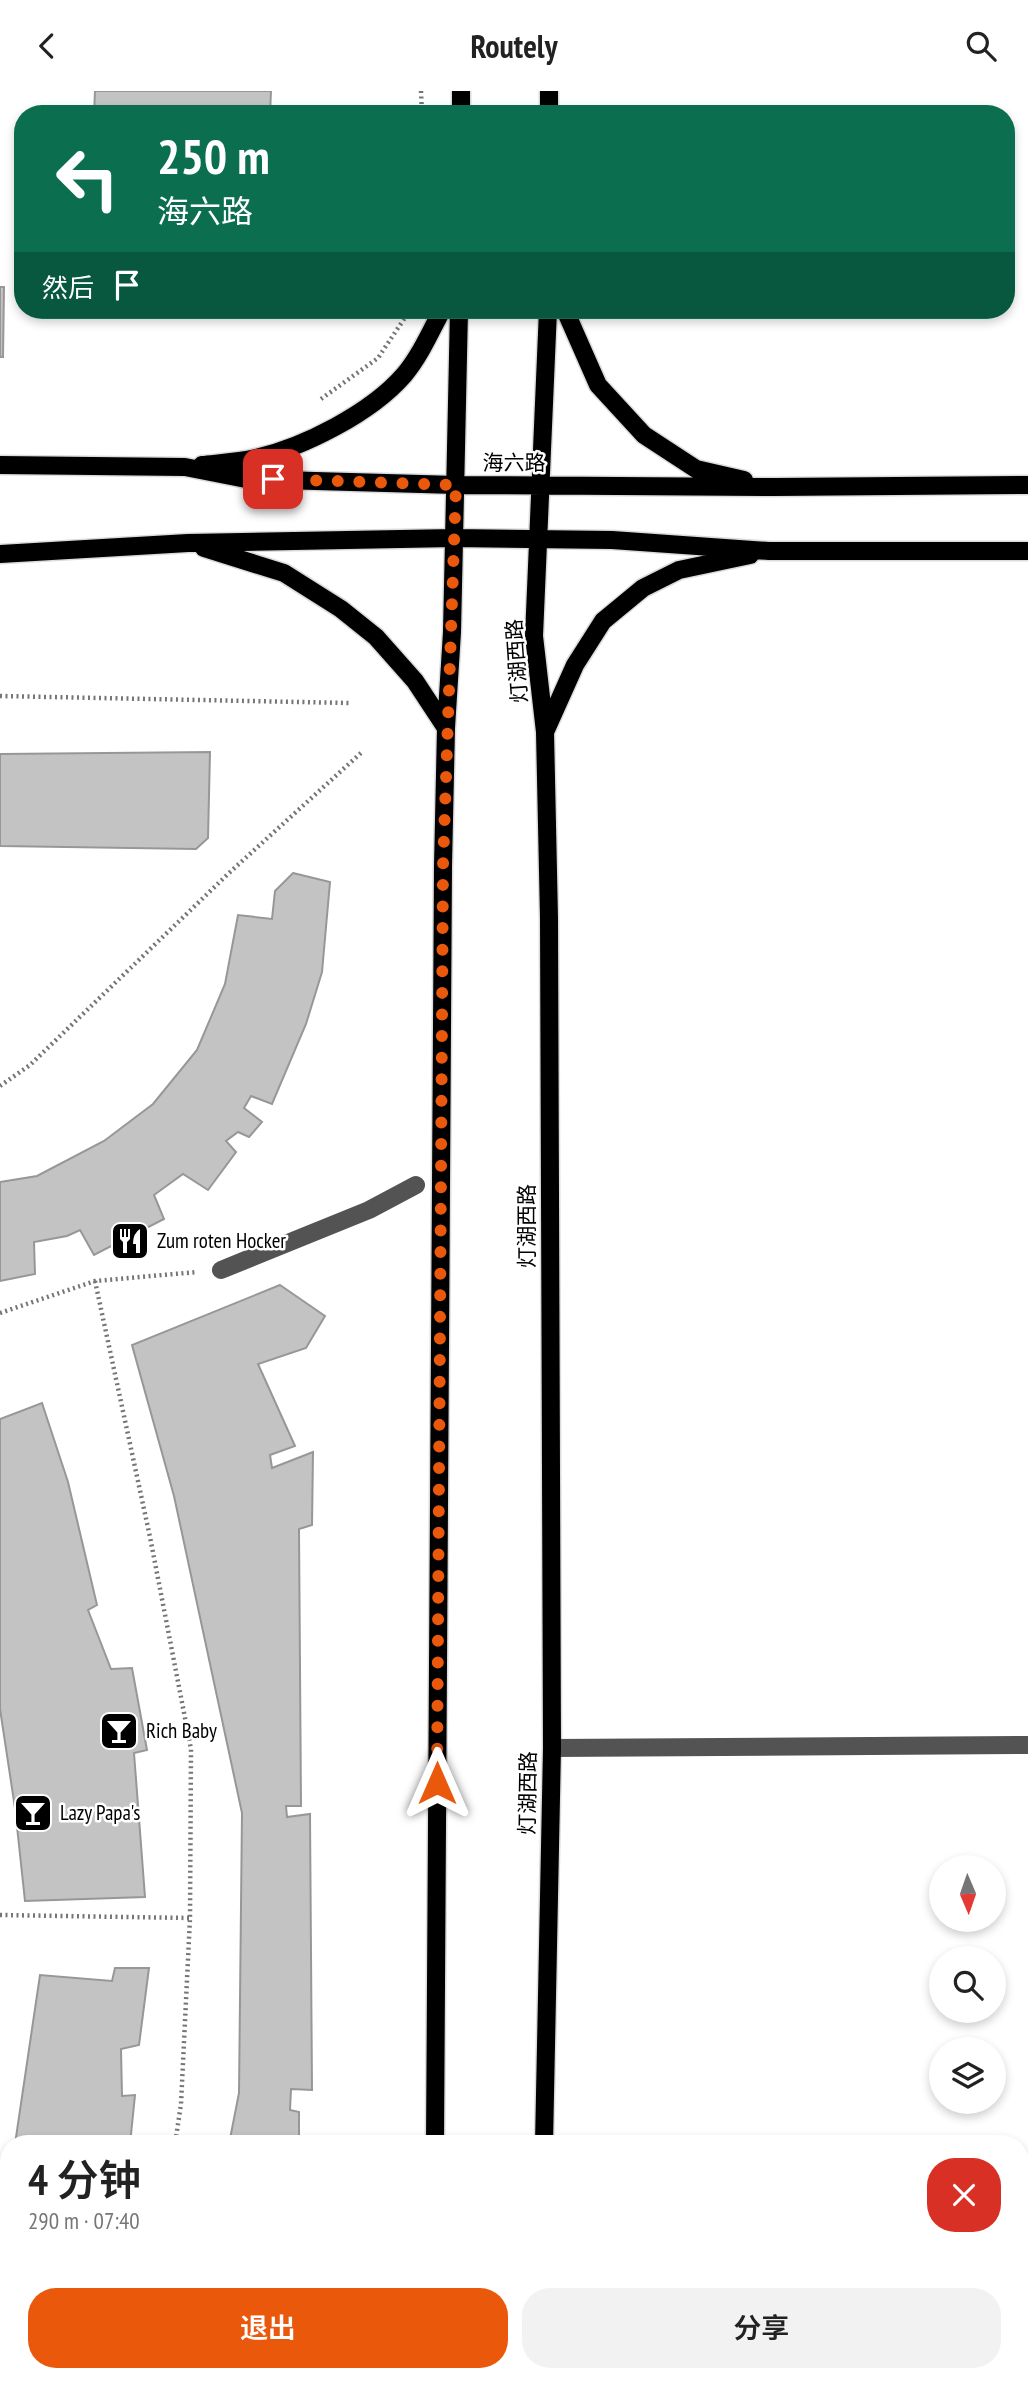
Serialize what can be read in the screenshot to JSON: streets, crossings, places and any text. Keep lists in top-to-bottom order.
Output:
{
  "streets": {
    "main road": ["海六路", "灯湖西路"]
  },
  "crossings": [
    ["海六路", "灯湖西路"]
  ],
  "places": {
    "restaurant": ["Zum roten Hocker"],
    "bar": ["Rich Baby", "Lazy Papa's"]
  },
  "north": "bottom",
  "page": {
    "header": "Routely",
    "turn": ["250 m", "海六路"],
    "then": "然后",
    "heading": ["4 分钟", "290 m · 07:40"],
    "buttons": ["退出", "分享"]
  }
}
